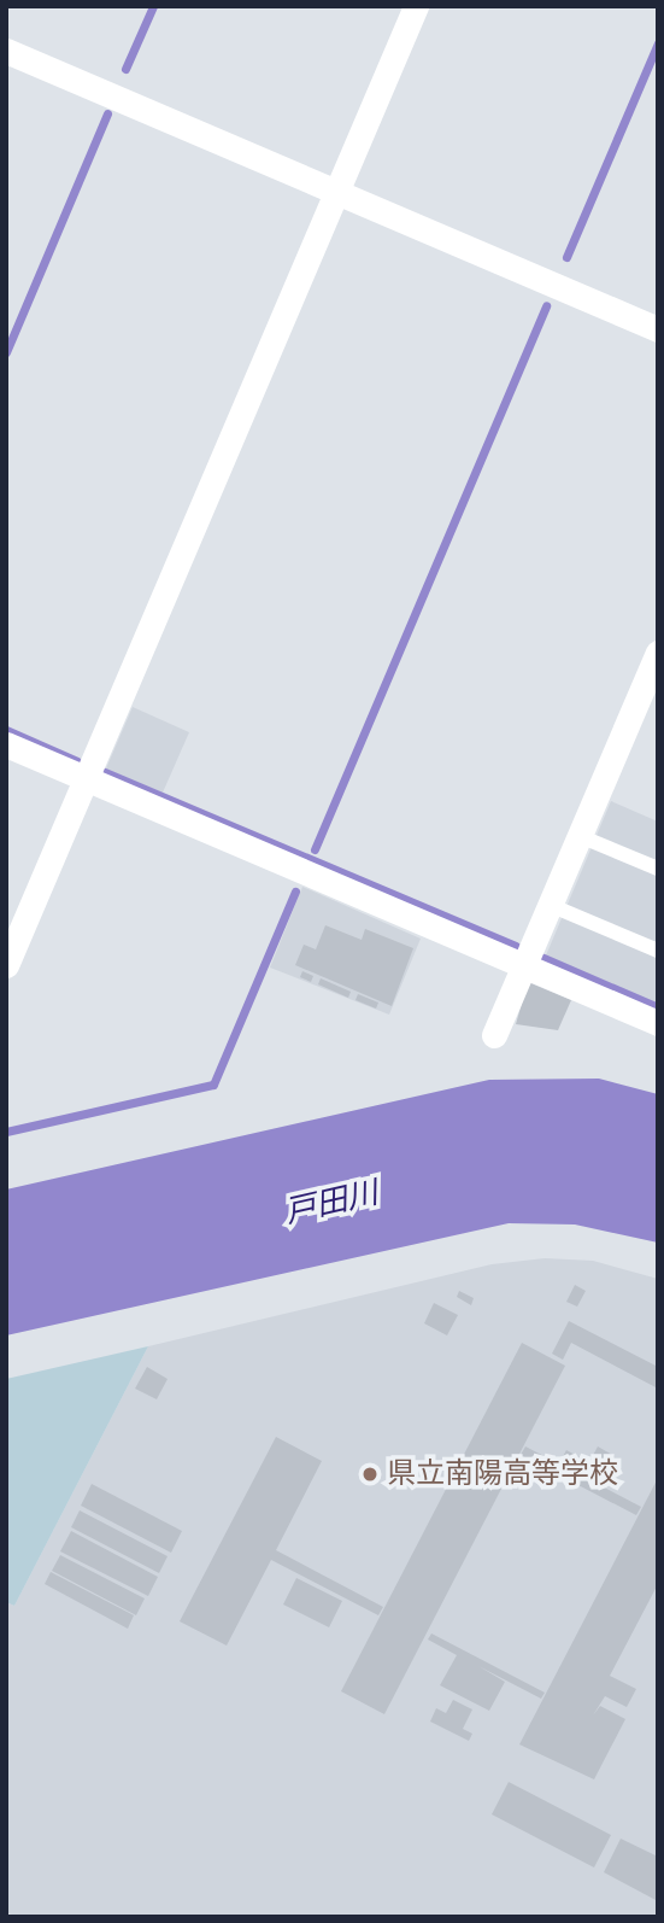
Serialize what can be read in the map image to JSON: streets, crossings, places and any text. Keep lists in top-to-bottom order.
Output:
{
  "water": ["戸田川"],
  "places": ["県立南陽高等学校"]
}
